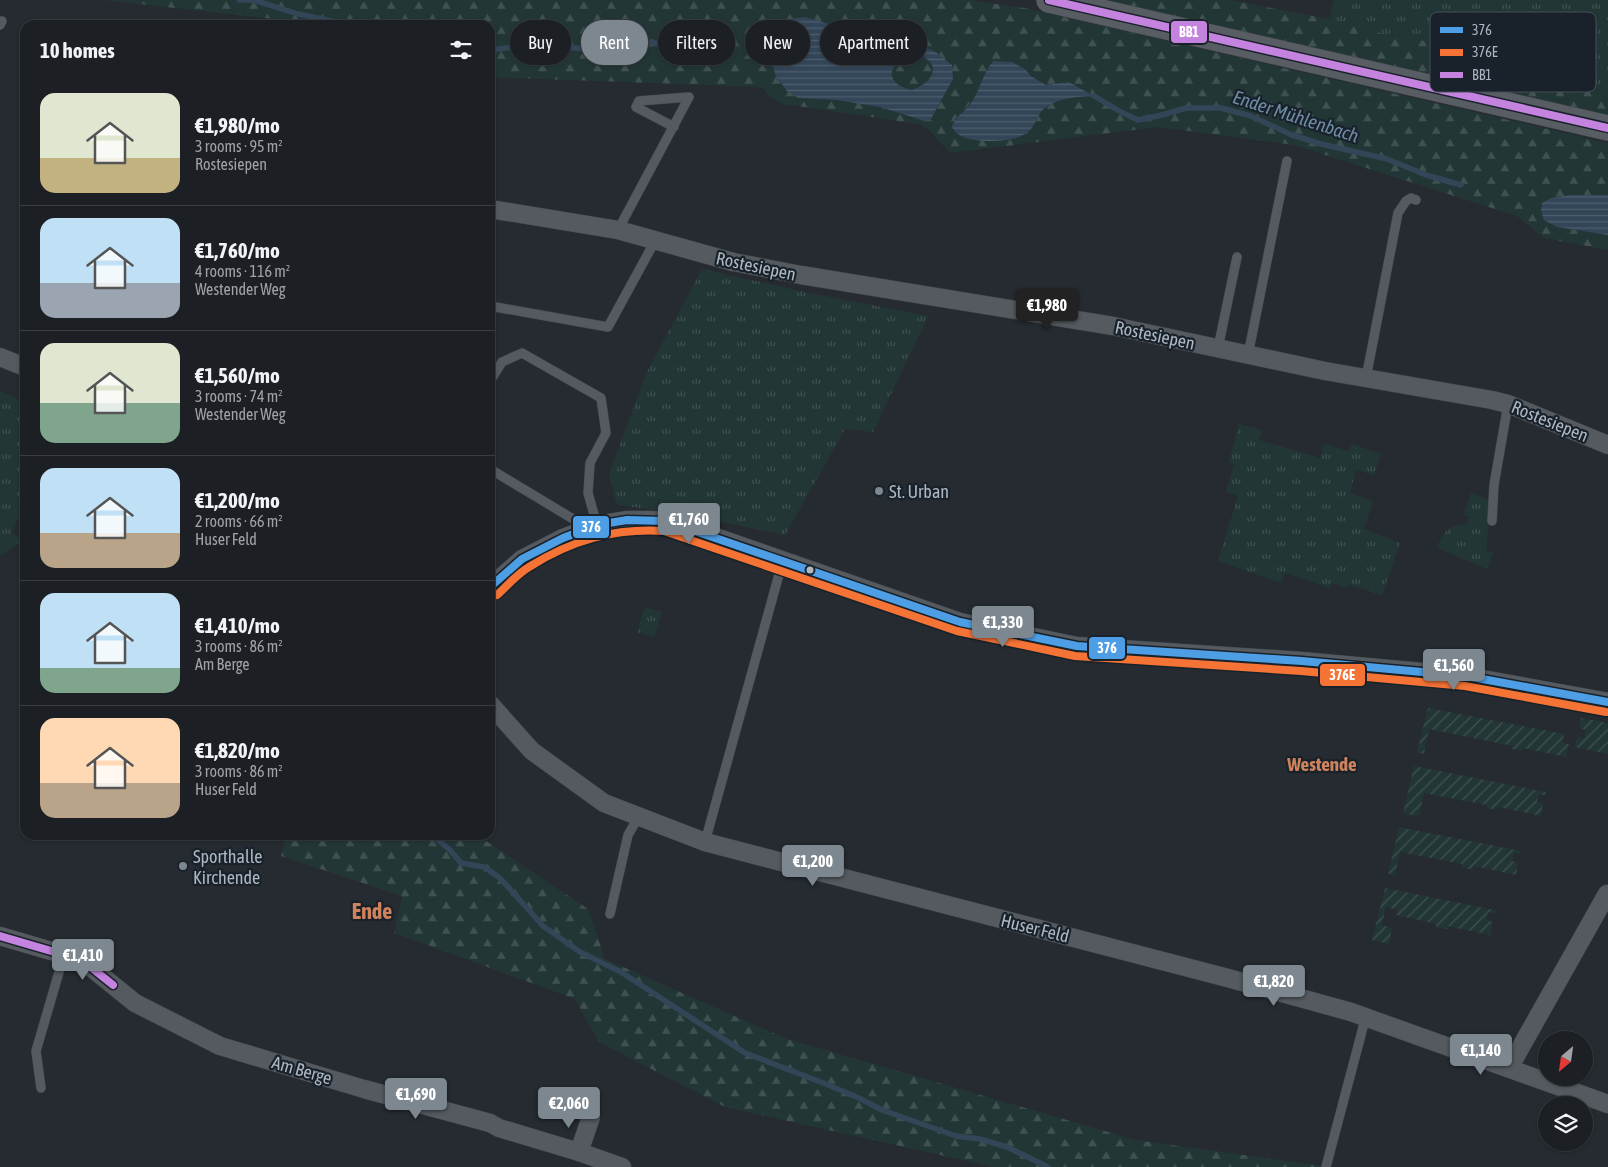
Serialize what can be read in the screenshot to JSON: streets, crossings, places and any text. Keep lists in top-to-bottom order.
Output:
{
  "streets": {
    "street": ["Rostesiepen", "Huser Feld", "Am Berge"]
  },
  "districts": ["Westende", "Ende"],
  "water": ["Ender Mühlenbach"],
  "places": ["St. Urban", "Sporthalle Kirchende"],
  "lines": ["transit line BB1", "transit line 376", "transit line 376E"],
  "legend": ["376", "376E", "BB1"],
  "north": "bottom left",
  "page": {
    "chip": [
      "Buy",
      "Rent",
      "Filters",
      "New",
      "Apartment"
    ],
    "heading": "10 homes",
    "list": [
      {
        "name": "€1,980/mo",
        "note": "3 rooms · 95 m² · Rostesiepen"
      },
      {
        "name": "€1,760/mo",
        "note": "4 rooms · 116 m² · Westender Weg"
      },
      {
        "name": "€1,560/mo",
        "note": "3 rooms · 74 m² · Westender Weg"
      },
      {
        "name": "€1,200/mo",
        "note": "2 rooms · 66 m² · Huser Feld"
      },
      {
        "name": "€1,410/mo",
        "note": "3 rooms · 86 m² · Am Berge"
      },
      {
        "name": "€1,820/mo",
        "note": "3 rooms · 86 m² · Huser Feld"
      }
    ],
    "price": [
      "€1,980",
      "€1,760",
      "€1,330",
      "€1,560",
      "€1,200",
      "€1,410",
      "€1,820",
      "€1,140",
      "€1,690",
      "€2,060"
    ]
  }
}
